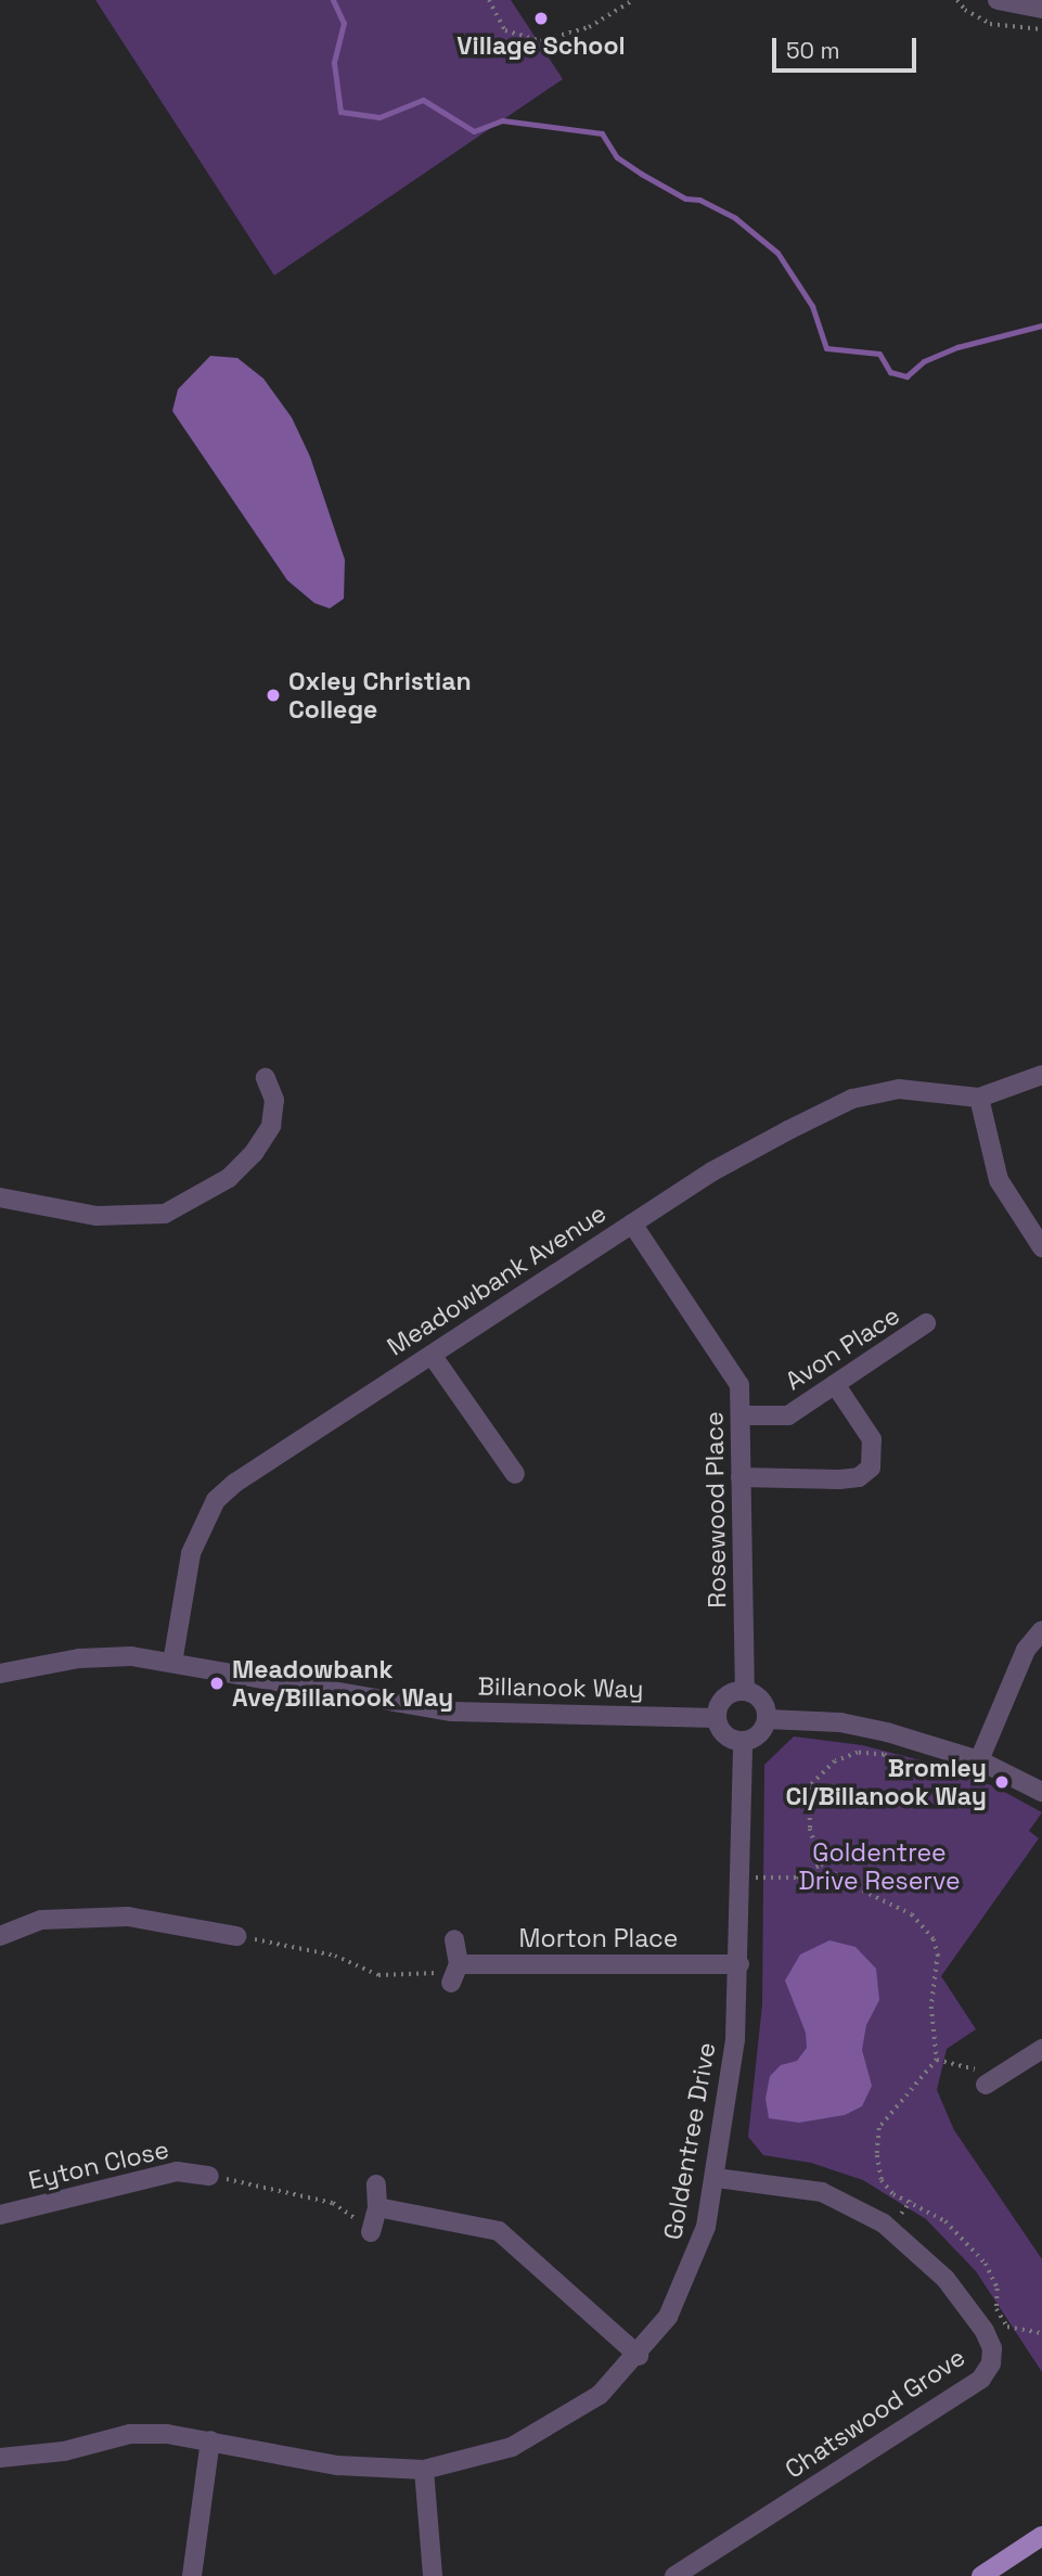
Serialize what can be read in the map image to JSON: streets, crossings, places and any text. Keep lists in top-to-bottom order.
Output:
{
  "streets": {
    "street": [
      "Meadowbank Avenue",
      "Avon Place",
      "Rosewood Place",
      "Billanook Way",
      "Morton Place",
      "Goldentree Drive",
      "Eyton Close",
      "Chatswood Grove"
    ]
  },
  "crossings": [
    ["Meadowbank Avenue", "Rosewood Place"],
    ["Meadowbank Avenue", "Billanook Way"],
    ["Avon Place", "Rosewood Place"],
    ["Rosewood Place", "Billanook Way"],
    ["Rosewood Place", "Goldentree Drive"],
    ["Billanook Way", "Goldentree Drive"],
    ["Morton Place", "Goldentree Drive"],
    ["Goldentree Drive", "Chatswood Grove"]
  ],
  "parks": ["Goldentree Drive Reserve"],
  "places": [
    "Village School",
    "Oxley Christian College",
    "Meadowbank Ave/Billanook Way",
    "Bromley Cl/Billanook Way"
  ],
  "scale_bar": "50 m"
}
